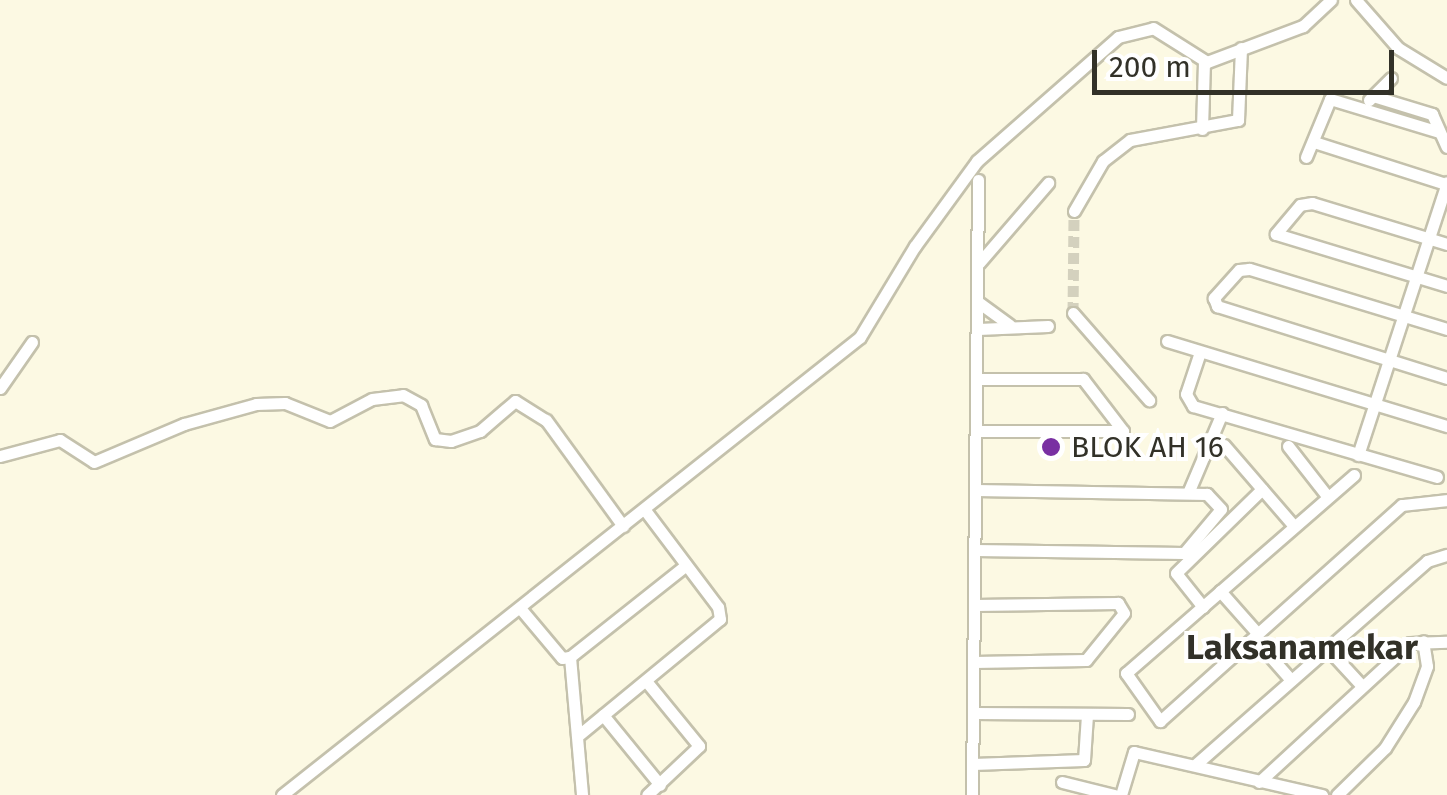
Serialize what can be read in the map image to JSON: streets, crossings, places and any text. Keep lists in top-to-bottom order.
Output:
{
  "districts": ["Laksanamekar"],
  "places": ["BLOK AH 16"],
  "scale_bar": "200 m"
}
